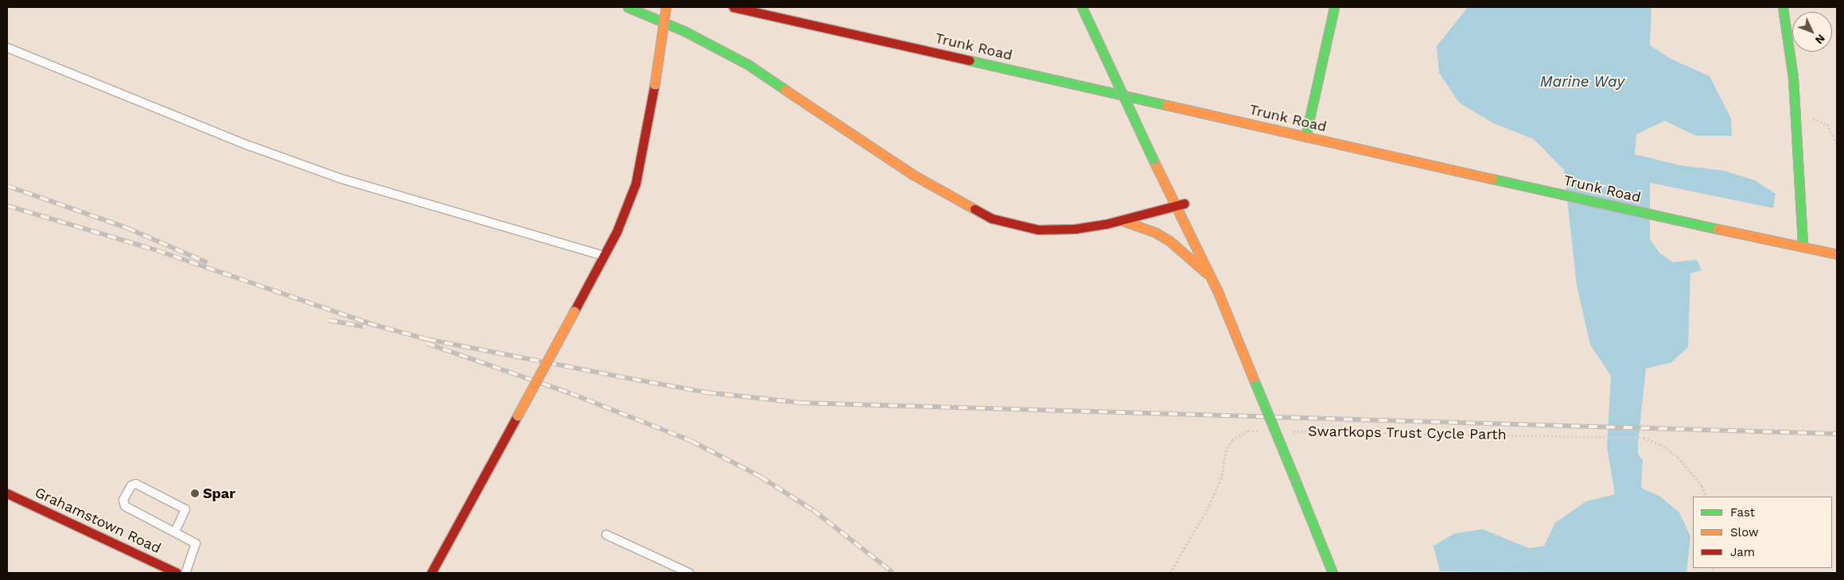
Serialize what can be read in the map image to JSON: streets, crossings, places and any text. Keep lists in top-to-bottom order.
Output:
{
  "streets": {
    "main road": ["Trunk Road", "Grahamstown Road"],
    "path": ["Swartkops Trust Cycle Parth"]
  },
  "water": ["Marine Way"],
  "places": ["Spar"],
  "legend": ["Fast", "Slow", "Jam"],
  "north": "bottom right"
}
